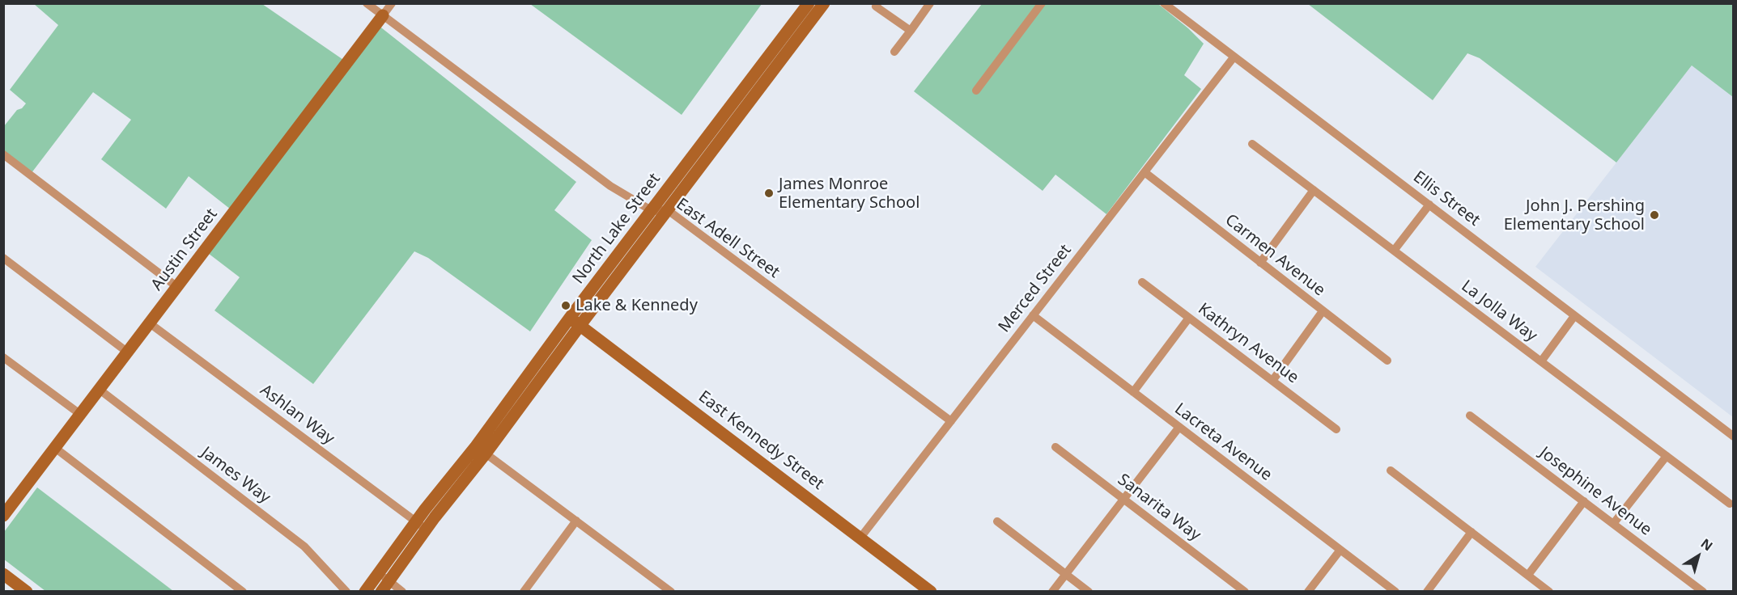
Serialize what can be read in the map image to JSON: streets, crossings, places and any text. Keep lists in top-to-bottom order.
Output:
{
  "streets": {
    "street": [
      "Ellis Street",
      "North Lake Street",
      "East Adell Street",
      "Austin Street",
      "Carmen Avenue",
      "Merced Street",
      "La Jolla Way",
      "Kathryn Avenue",
      "Ashlan Way",
      "East Kennedy Street",
      "Lacreta Avenue",
      "James Way",
      "Josephine Avenue",
      "Sanarita Way"
    ]
  },
  "crossings": [
    ["Ellis Street", "Merced Street"],
    ["North Lake Street", "East Adell Street"],
    ["North Lake Street", "Ashlan Way"],
    ["North Lake Street", "East Kennedy Street"],
    ["East Adell Street", "Austin Street"],
    ["East Adell Street", "Merced Street"],
    ["Austin Street", "Ashlan Way"],
    ["Austin Street", "James Way"],
    ["Carmen Avenue", "Merced Street"],
    ["Merced Street", "East Kennedy Street"],
    ["Merced Street", "Lacreta Avenue"]
  ],
  "places": ["James Monroe Elementary School", "John J. Pershing Elementary School", "Lake & Kennedy"],
  "north": "top right"
}
